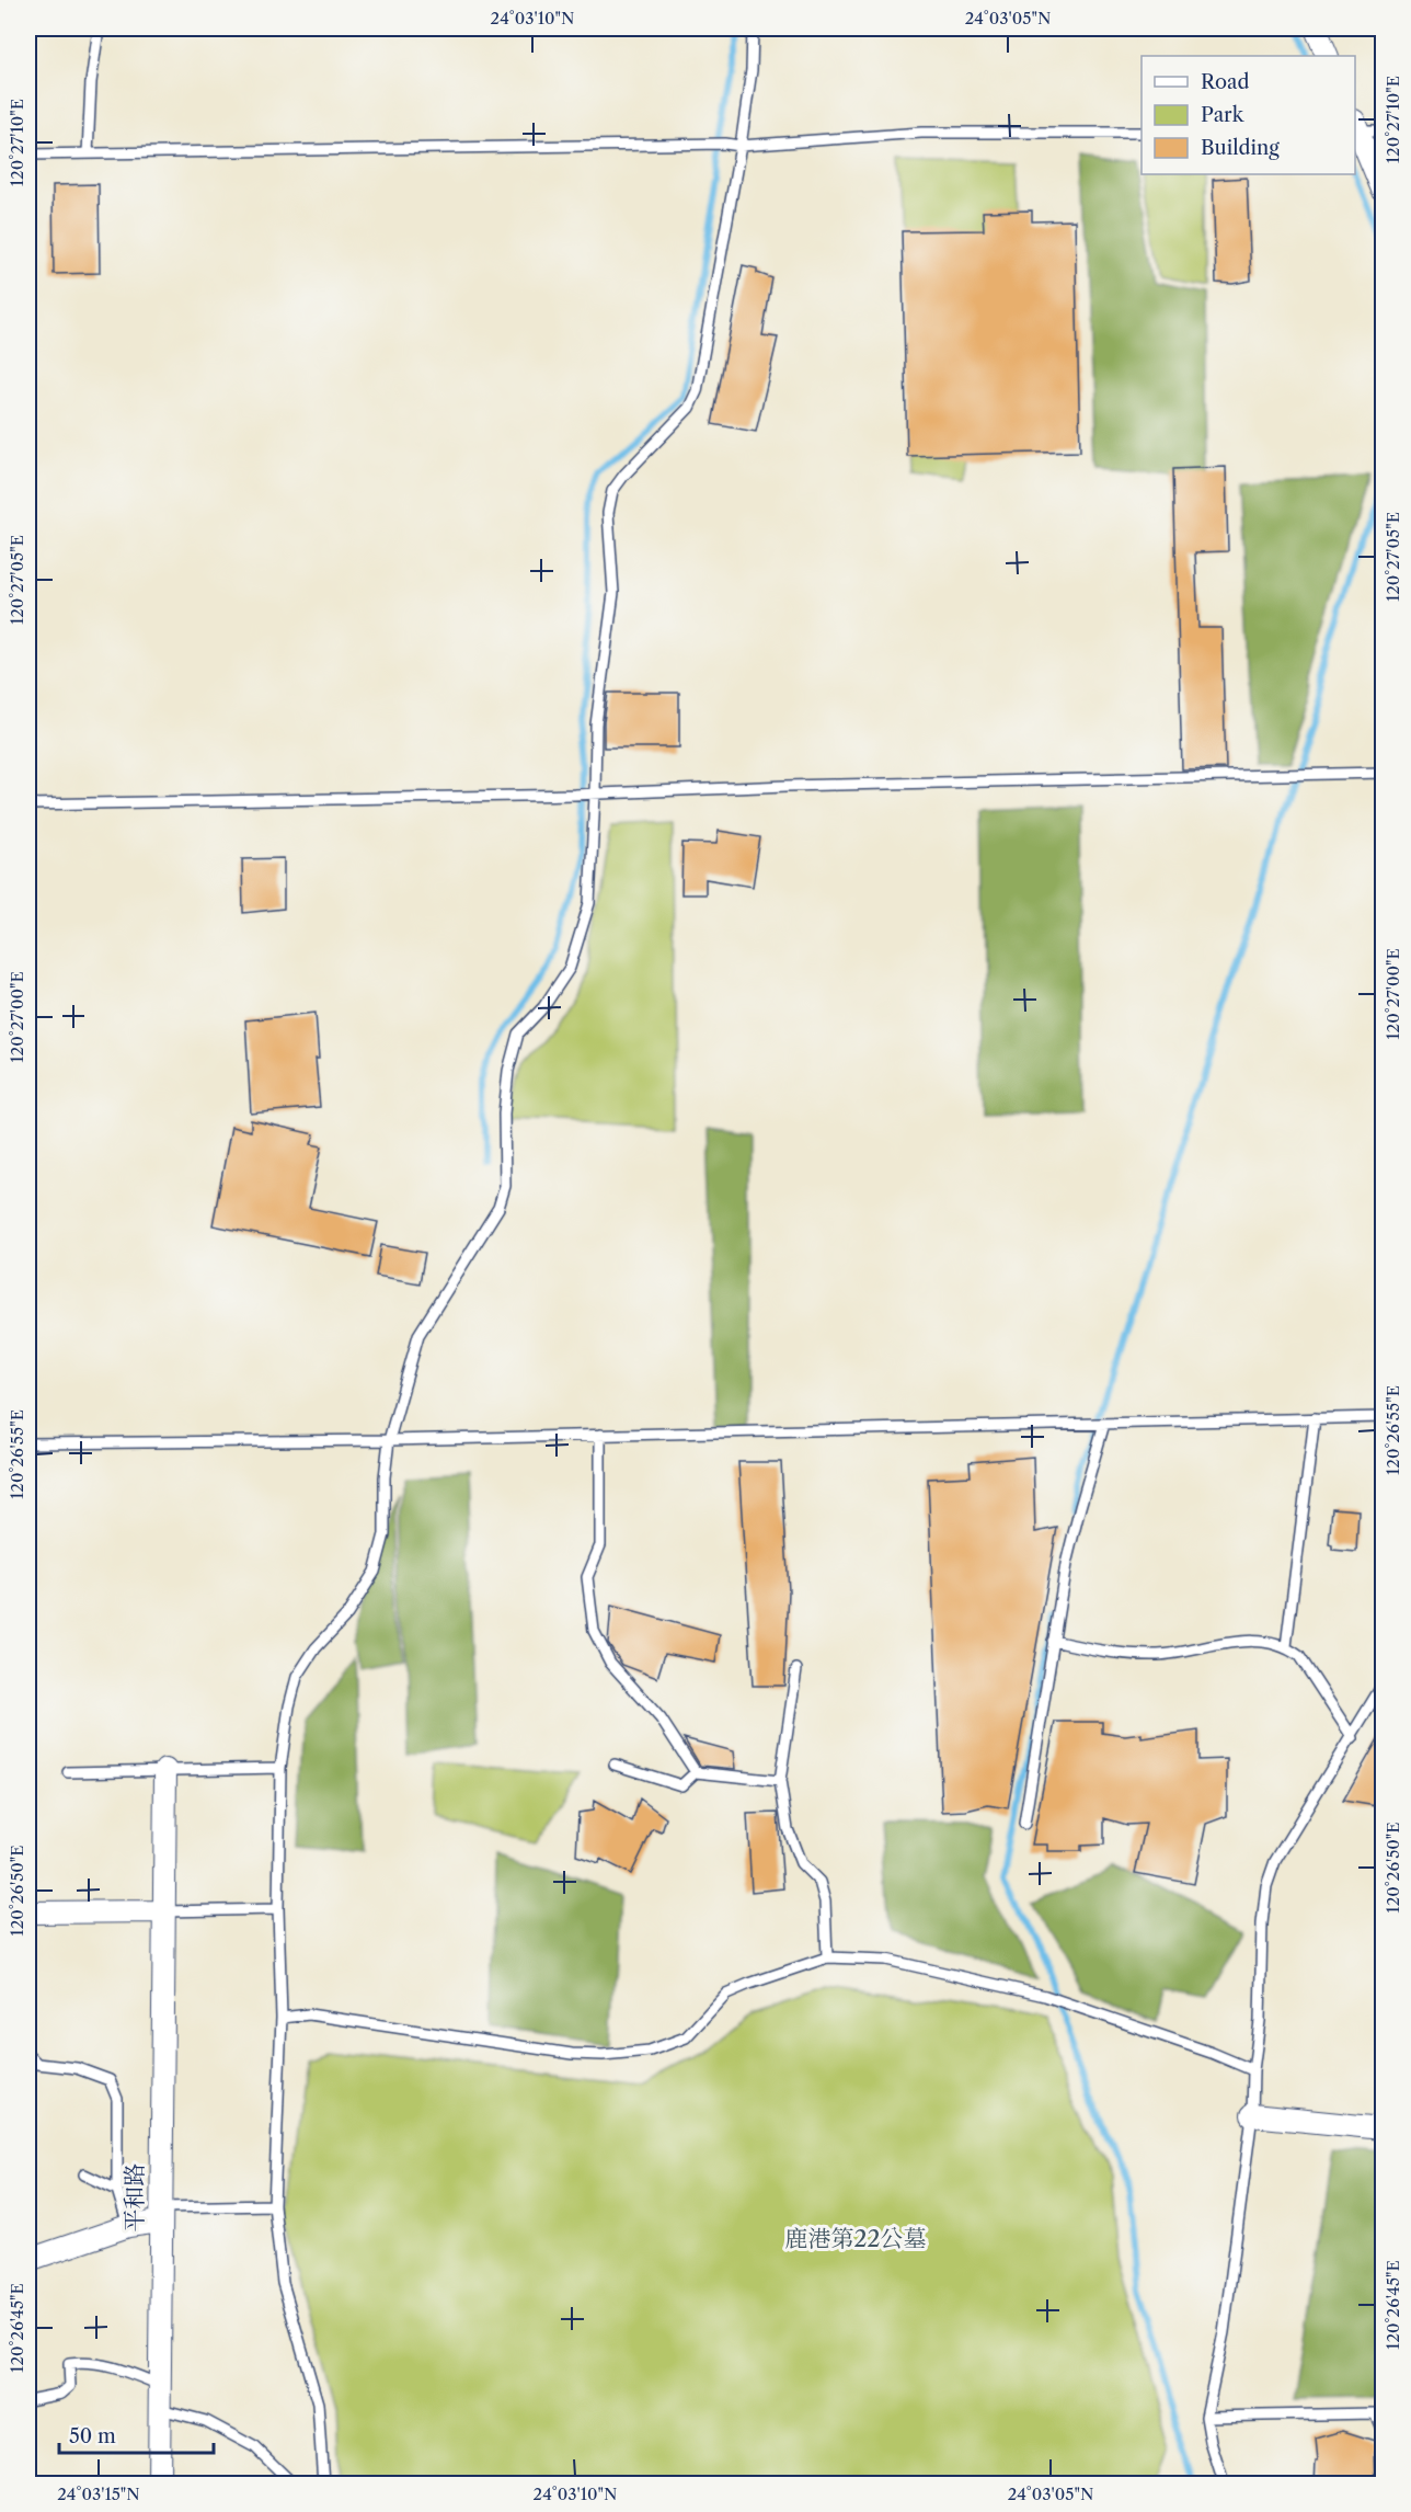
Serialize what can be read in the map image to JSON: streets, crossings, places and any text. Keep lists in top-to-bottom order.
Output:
{
  "streets": {
    "street": ["平和路"]
  },
  "parks": ["鹿港第22公墓"],
  "legend": ["Road", "Park", "Building"],
  "scale_bar": "50 m",
  "coordinates": [
    "24°03'10\"N",
    "24°03'05\"N",
    "120°27'10\"E",
    "120°27'05\"E",
    "120°27'00\"E",
    "120°26'55\"E",
    "120°26'50\"E",
    "120°26'45\"E",
    "24°03'15\"N"
  ]
}
